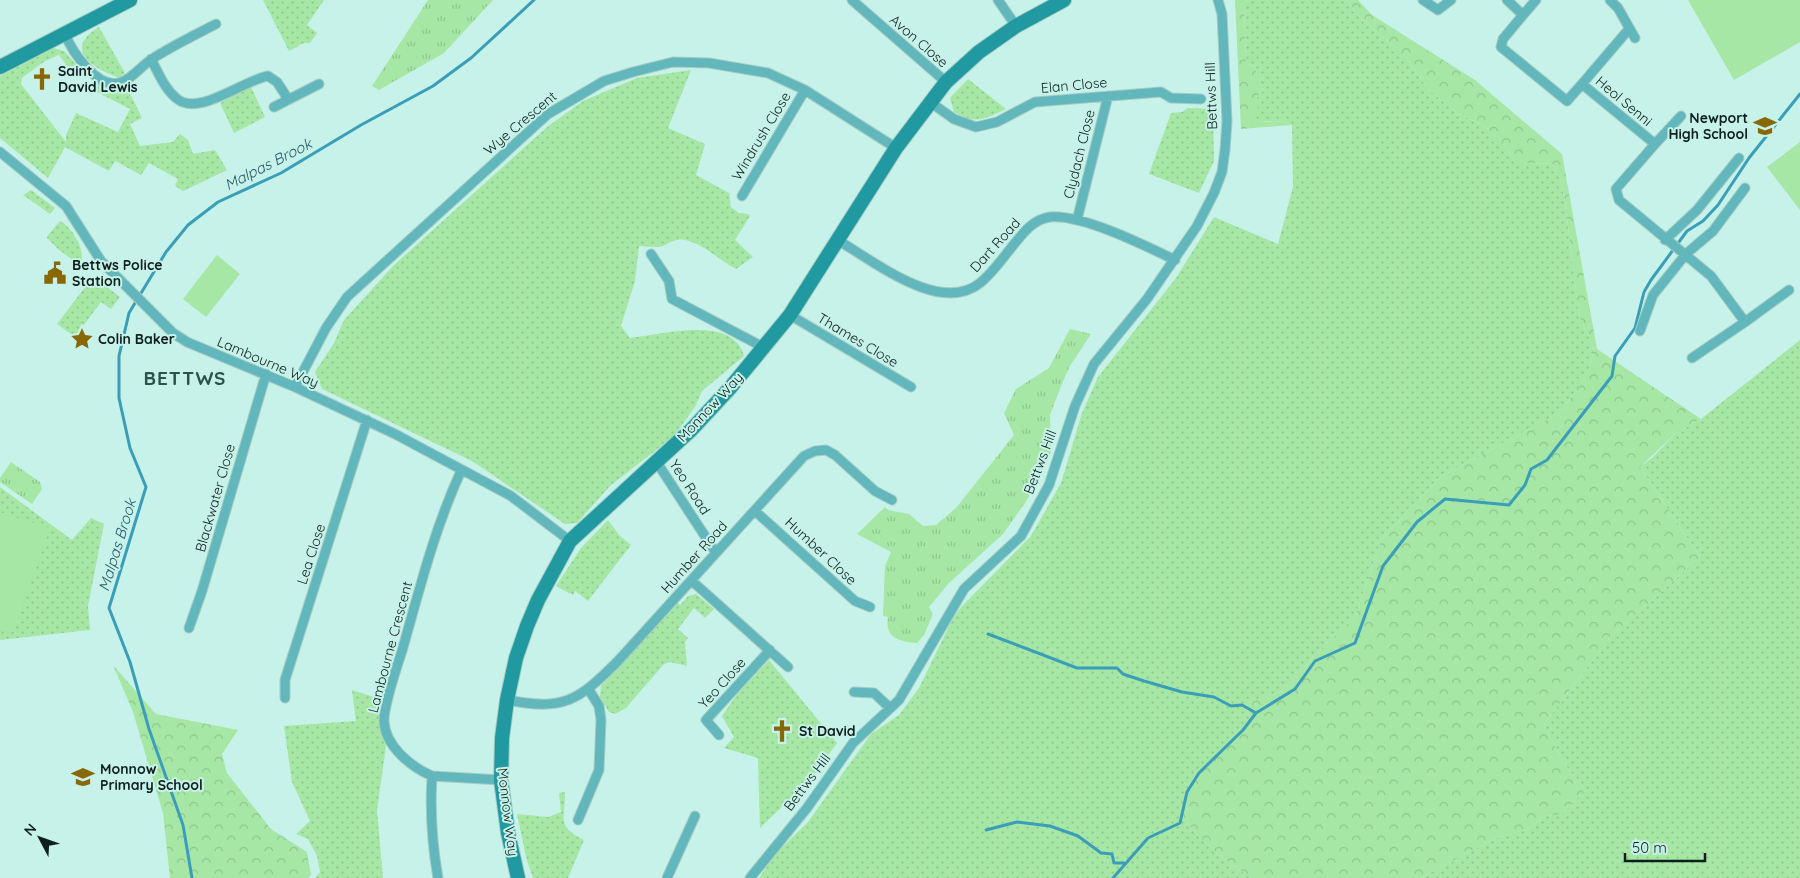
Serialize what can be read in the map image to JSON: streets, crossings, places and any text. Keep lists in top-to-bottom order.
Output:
{
  "streets": {
    "street": [
      "Avon Close",
      "Elan Close",
      "Bettws Hill",
      "Heol Senni",
      "Wye Crescent",
      "Windrush Close",
      "Clydach Close",
      "Dart Road",
      "Thames Close",
      "Lambourne Way",
      "Monnow Way",
      "Yeo Road",
      "Blackwater Close",
      "Humber Close",
      "Lea Close",
      "Humber Road",
      "Lambourne Crescent",
      "Yeo Close"
    ]
  },
  "crossings": [
    ["Avon Close", "Monnow Way"],
    ["Elan Close", "Clydach Close"],
    ["Elan Close", "Monnow Way"],
    ["Bettws Hill", "Dart Road"],
    ["Wye Crescent", "Windrush Close"],
    ["Wye Crescent", "Lambourne Way"],
    ["Wye Crescent", "Monnow Way"],
    ["Clydach Close", "Dart Road"],
    ["Dart Road", "Monnow Way"],
    ["Thames Close", "Monnow Way"],
    ["Lambourne Way", "Monnow Way"],
    ["Lambourne Way", "Blackwater Close"],
    ["Lambourne Way", "Lea Close"],
    ["Lambourne Way", "Lambourne Crescent"],
    ["Monnow Way", "Yeo Road"],
    ["Monnow Way", "Humber Road"],
    ["Monnow Way", "Lambourne Crescent"],
    ["Yeo Road", "Humber Road"],
    ["Humber Close", "Humber Road"]
  ],
  "districts": ["BETTWS"],
  "water": ["Malpas Brook"],
  "places": {
    "church": ["Saint David Lewis", "St David"],
    "school or university": ["Newport High School", "Monnow Primary School"],
    "public building": ["Bettws Police Station"],
    "place": ["Colin Baker"]
  },
  "scale_bar": "50 m",
  "north": "top left"
}
